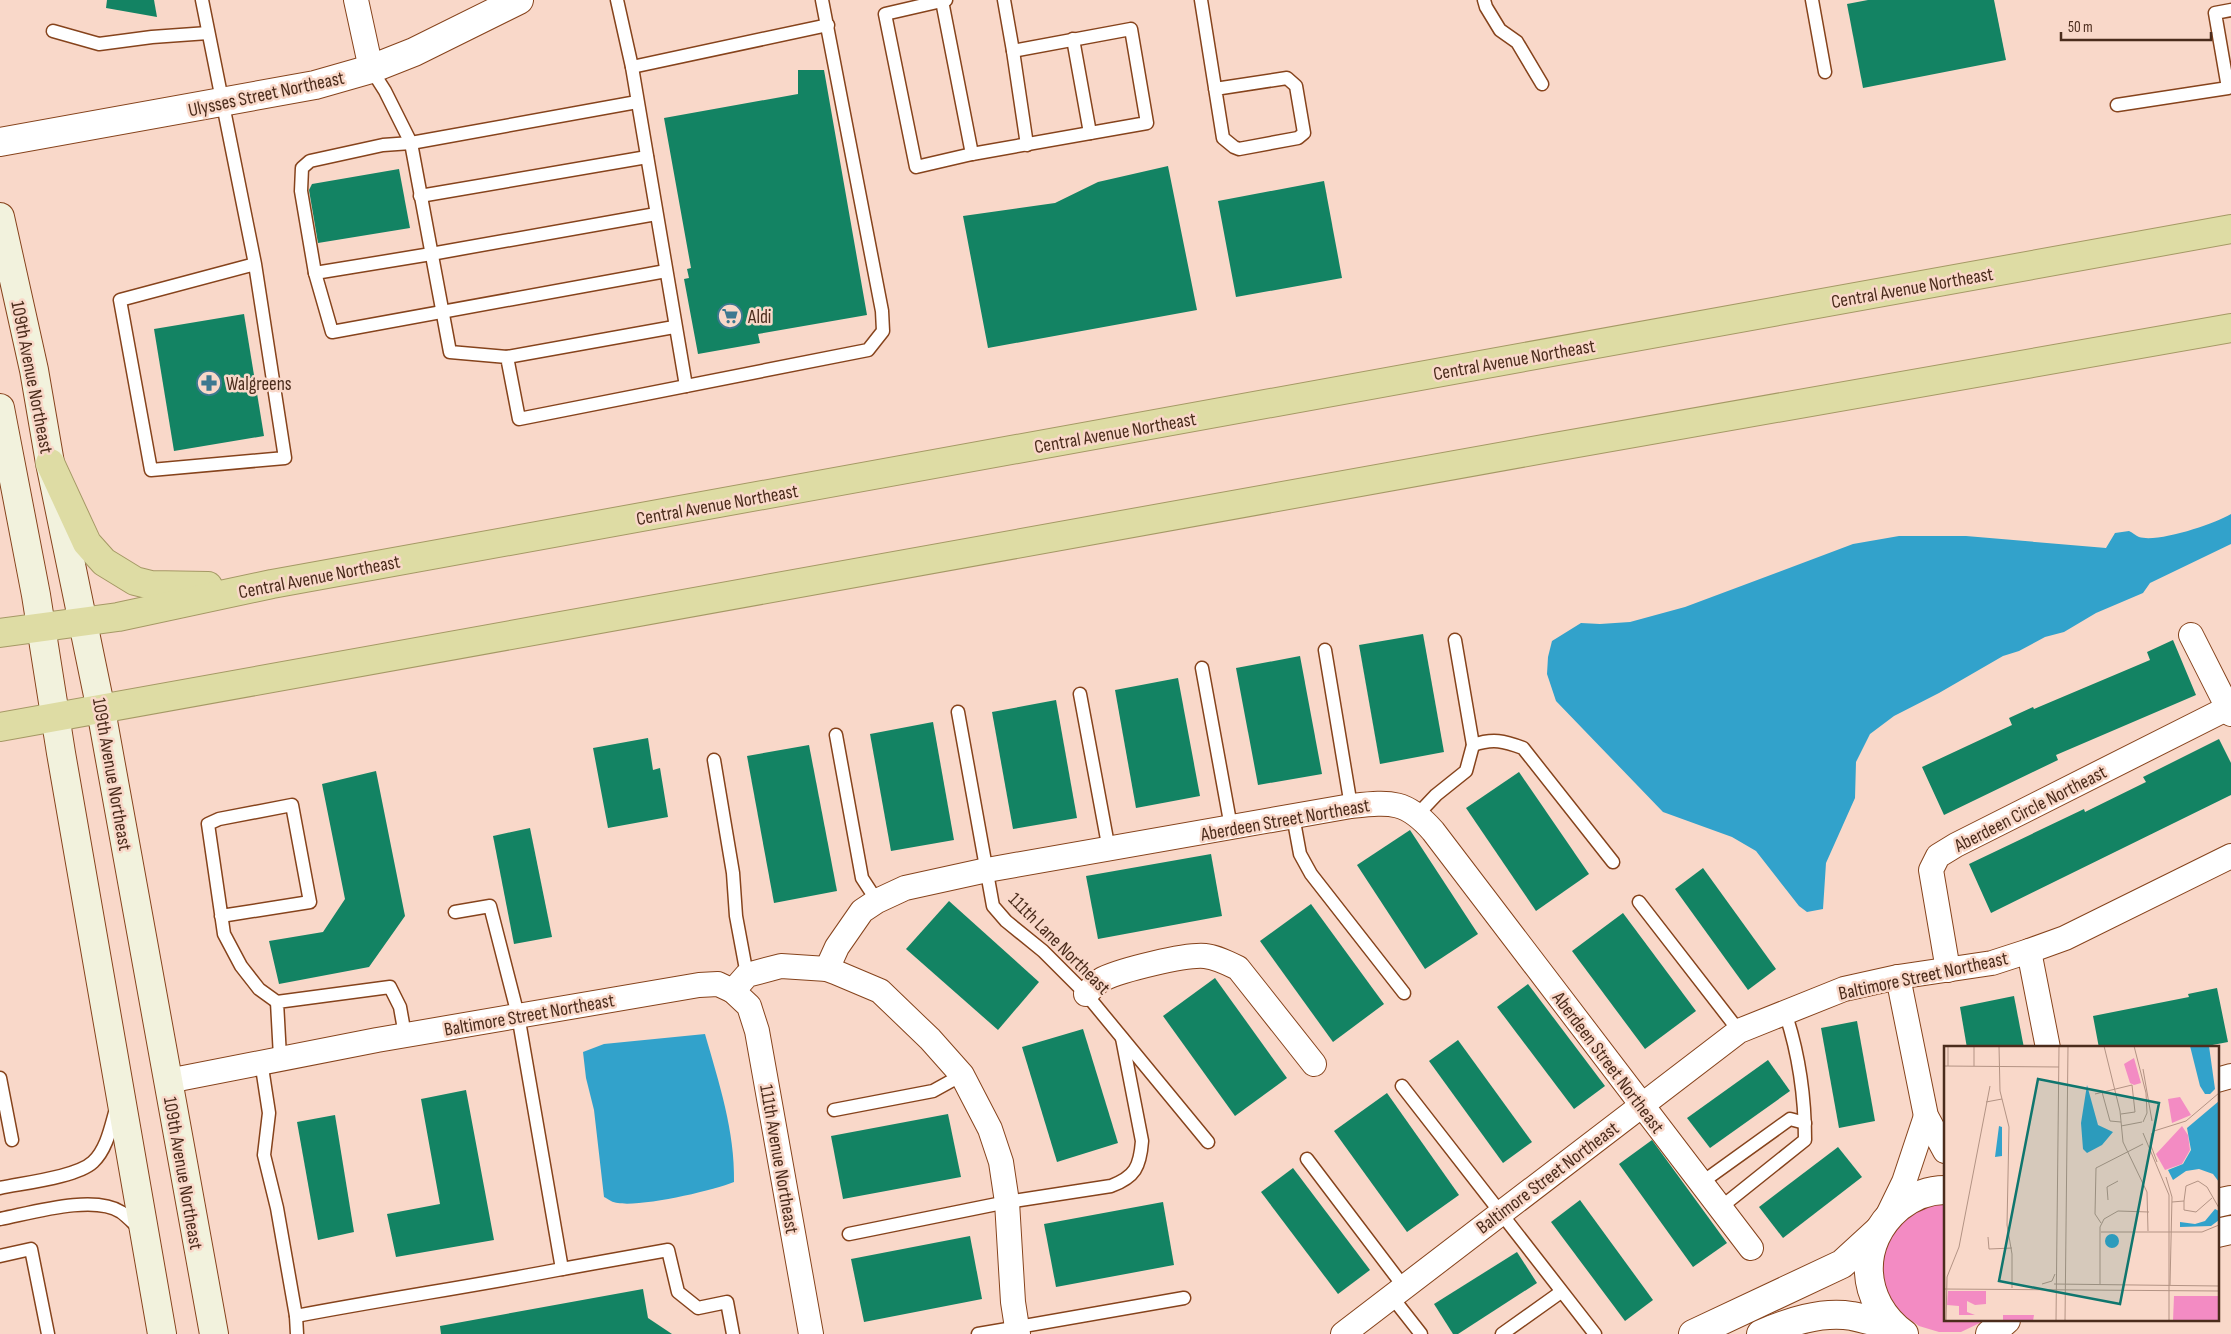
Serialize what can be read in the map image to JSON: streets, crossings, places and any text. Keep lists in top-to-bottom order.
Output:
{
  "streets": {
    "highway": ["Central Avenue Northeast"],
    "main road": ["109th Avenue Northeast"],
    "street": [
      "Ulysses Street Northeast",
      "Aberdeen Circle Northeast",
      "Aberdeen Street Northeast",
      "Baltimore Street Northeast",
      "111th Avenue Northeast"
    ],
    "lane": ["111th Lane Northeast"]
  },
  "crossings": [
    ["Central Avenue Northeast", "109th Avenue Northeast"],
    ["109th Avenue Northeast", "Baltimore Street Northeast"],
    ["Aberdeen Circle Northeast", "Baltimore Street Northeast"],
    ["Aberdeen Street Northeast", "111th Lane Northeast"],
    ["Aberdeen Street Northeast", "Baltimore Street Northeast"],
    ["Baltimore Street Northeast", "111th Avenue Northeast"]
  ],
  "places": {
    "supermarket": ["Aldi"],
    "pharmacy": ["Walgreens"]
  },
  "scale_bar": "50 m"
}
